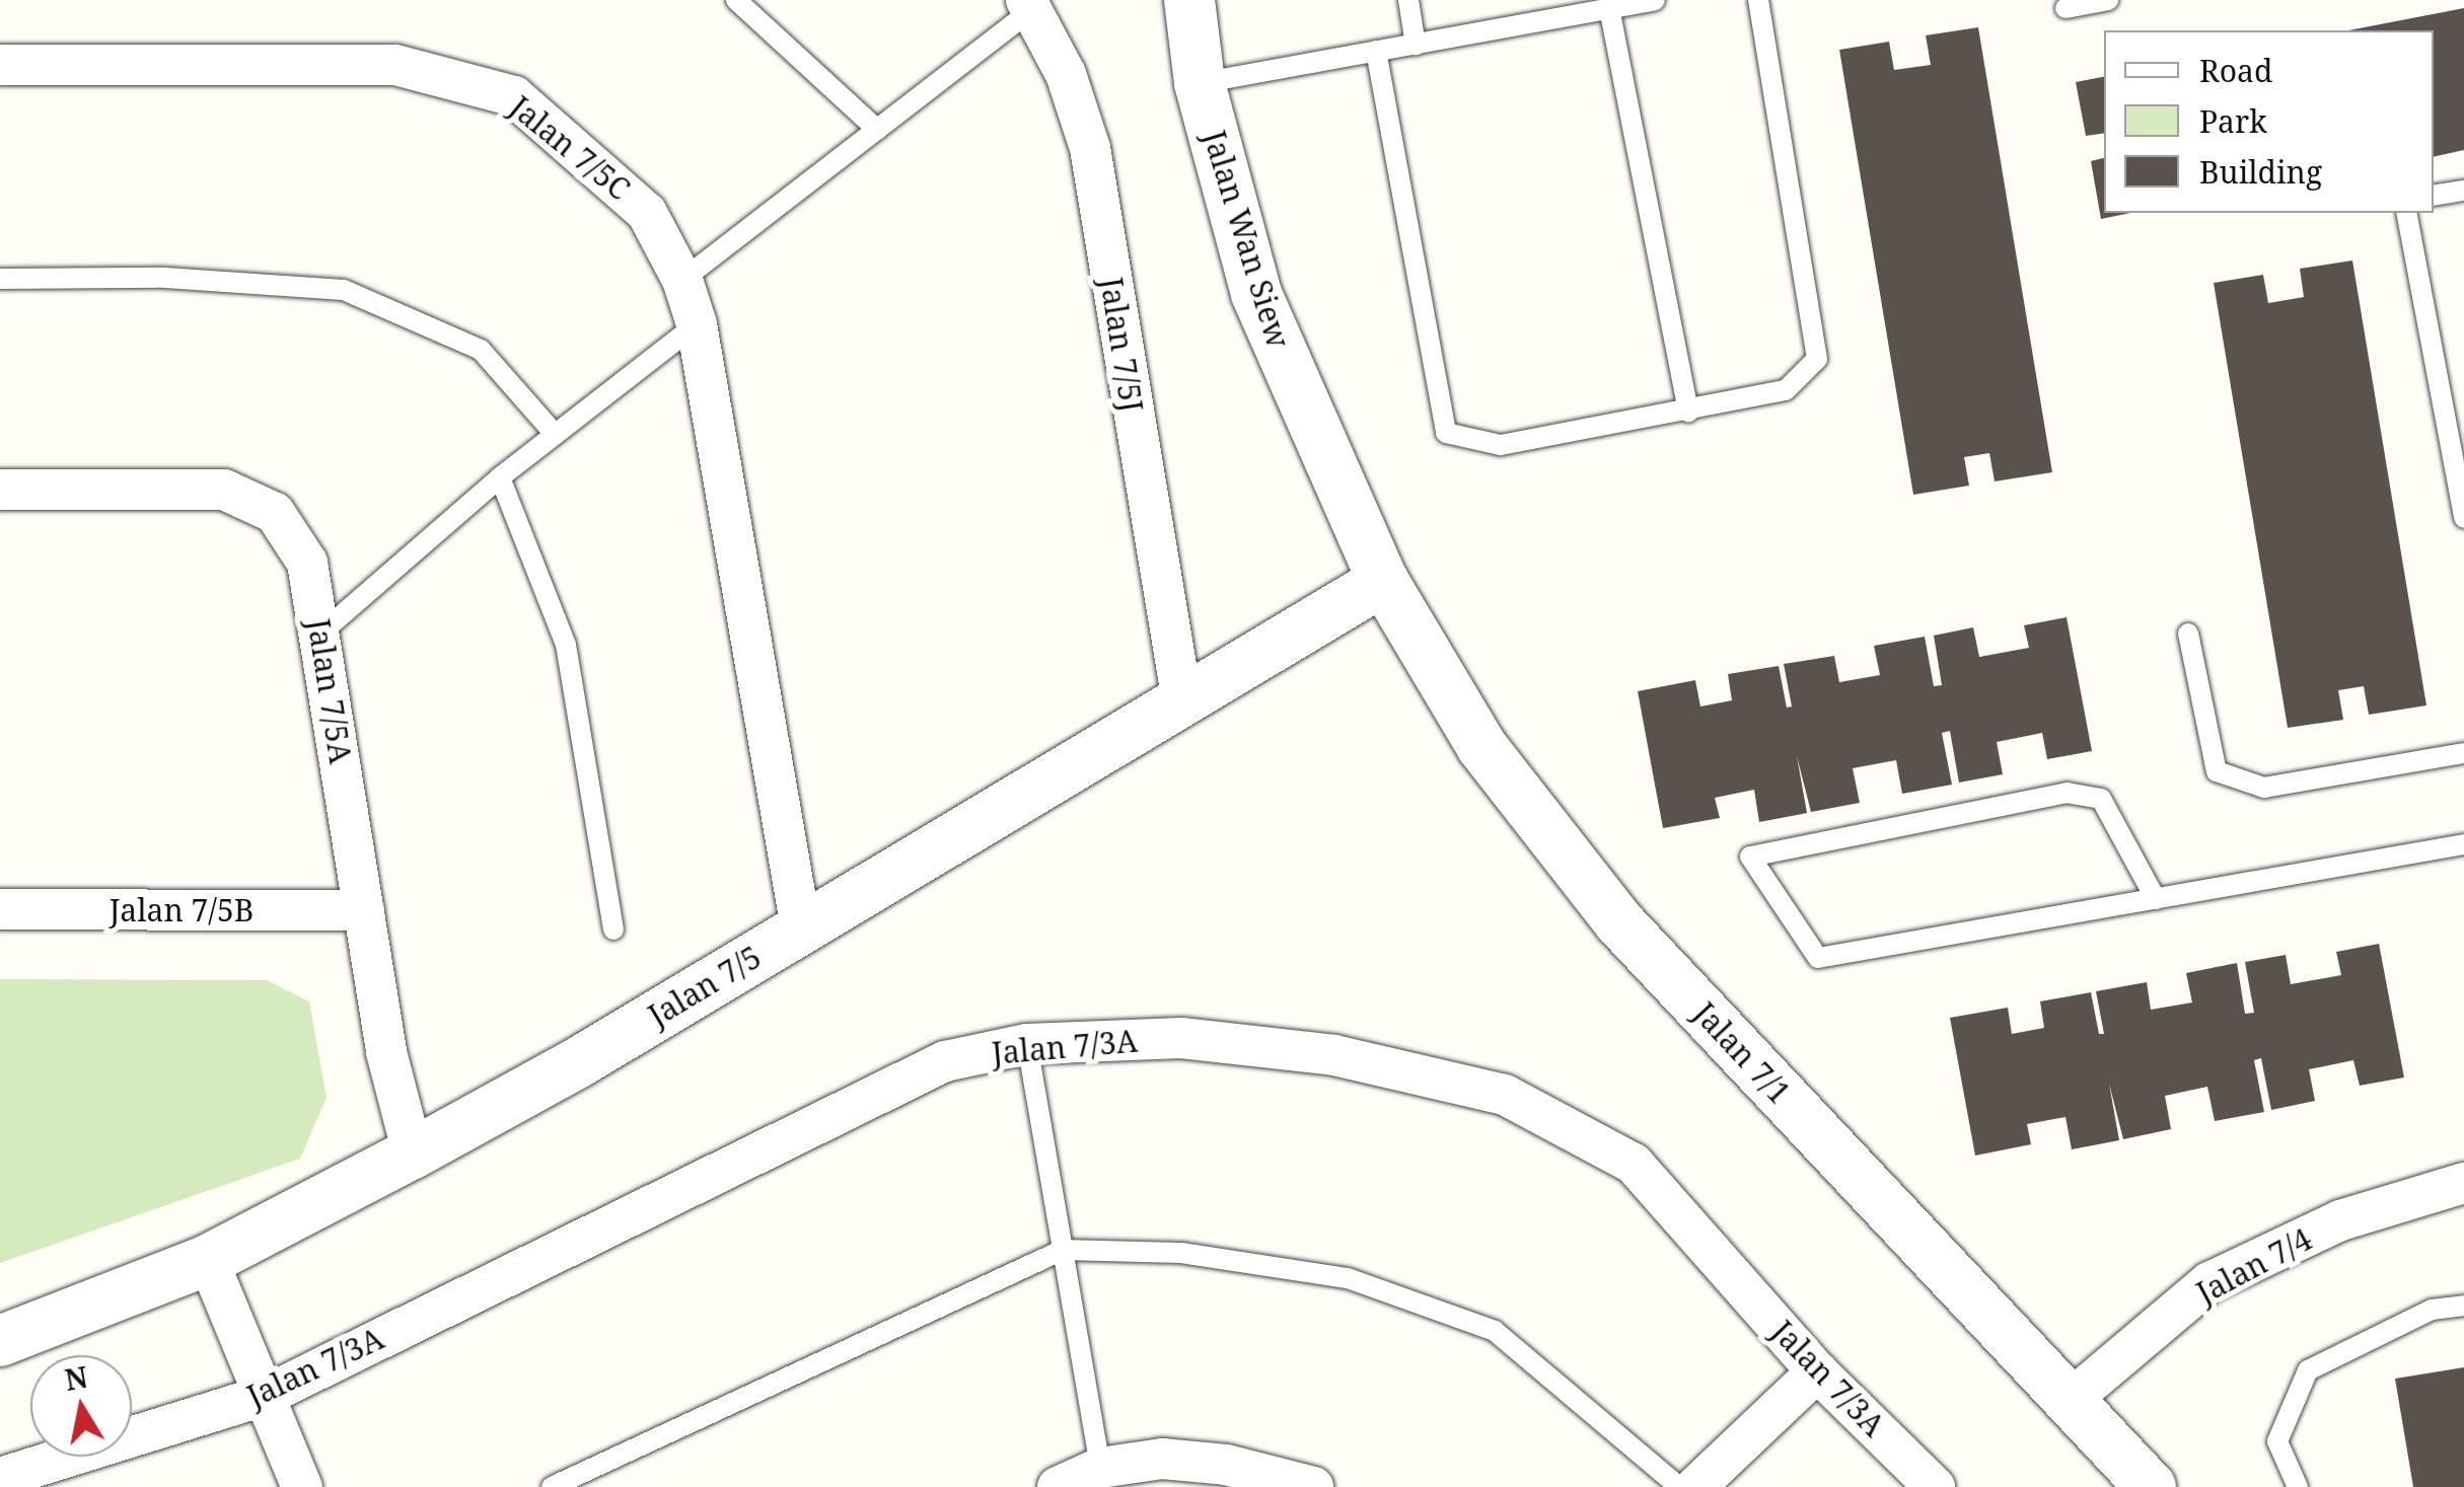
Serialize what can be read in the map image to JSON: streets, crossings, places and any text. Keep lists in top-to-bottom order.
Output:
{
  "streets": {
    "street": [
      "Jalan 7/5C",
      "Jalan Wan Siew",
      "Jalan 7/5J",
      "Jalan 7/5A",
      "Jalan 7/5B",
      "Jalan 7/5",
      "Jalan 7/3A",
      "Jalan 7/1",
      "Jalan 7/4"
    ]
  },
  "crossings": [
    ["Jalan 7/5C", "Jalan 7/5"],
    ["Jalan Wan Siew", "Jalan 7/5"],
    ["Jalan Wan Siew", "Jalan 7/1"],
    ["Jalan 7/5J", "Jalan 7/5"],
    ["Jalan 7/5A", "Jalan 7/5B"],
    ["Jalan 7/5A", "Jalan 7/5"],
    ["Jalan 7/5", "Jalan 7/1"],
    ["Jalan 7/1", "Jalan 7/4"]
  ],
  "legend": ["Road", "Park", "Building"],
  "north": "top"
}
